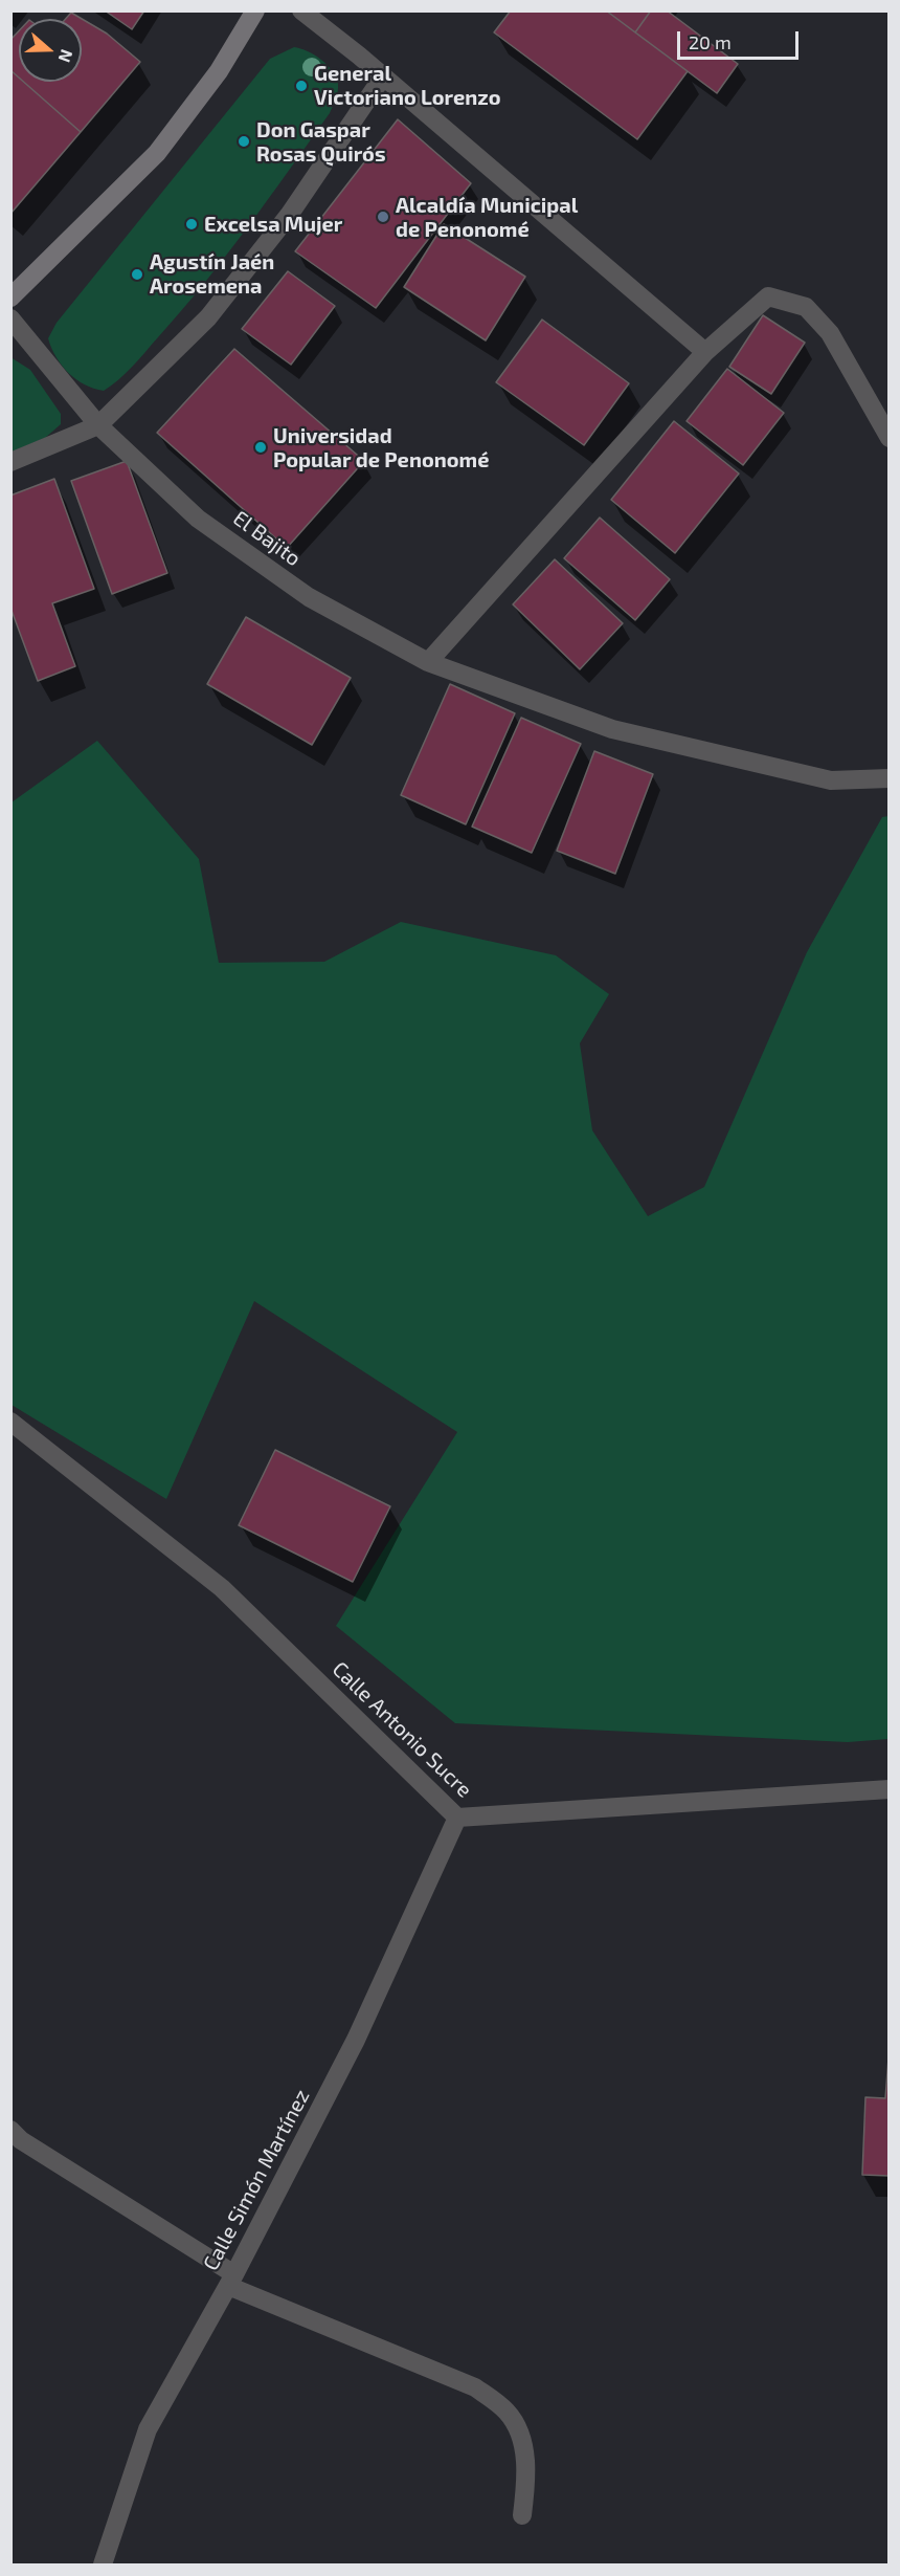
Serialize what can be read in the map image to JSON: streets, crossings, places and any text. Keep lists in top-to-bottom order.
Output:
{
  "streets": {
    "street": ["El Bajito", "Calle Antonio Sucre", "Calle Simón Martínez"]
  },
  "crossings": [
    ["Calle Antonio Sucre", "Calle Simón Martínez"]
  ],
  "places": [
    "General Victoriano Lorenzo",
    "Don Gaspar Rosas Quirós",
    "Alcaldía Municipal de Penonomé",
    "Excelsa Mujer",
    "Agustín Jaén Arosemena",
    "Universidad Popular de Penonomé"
  ],
  "scale_bar": "20 m",
  "north": "right"
}
